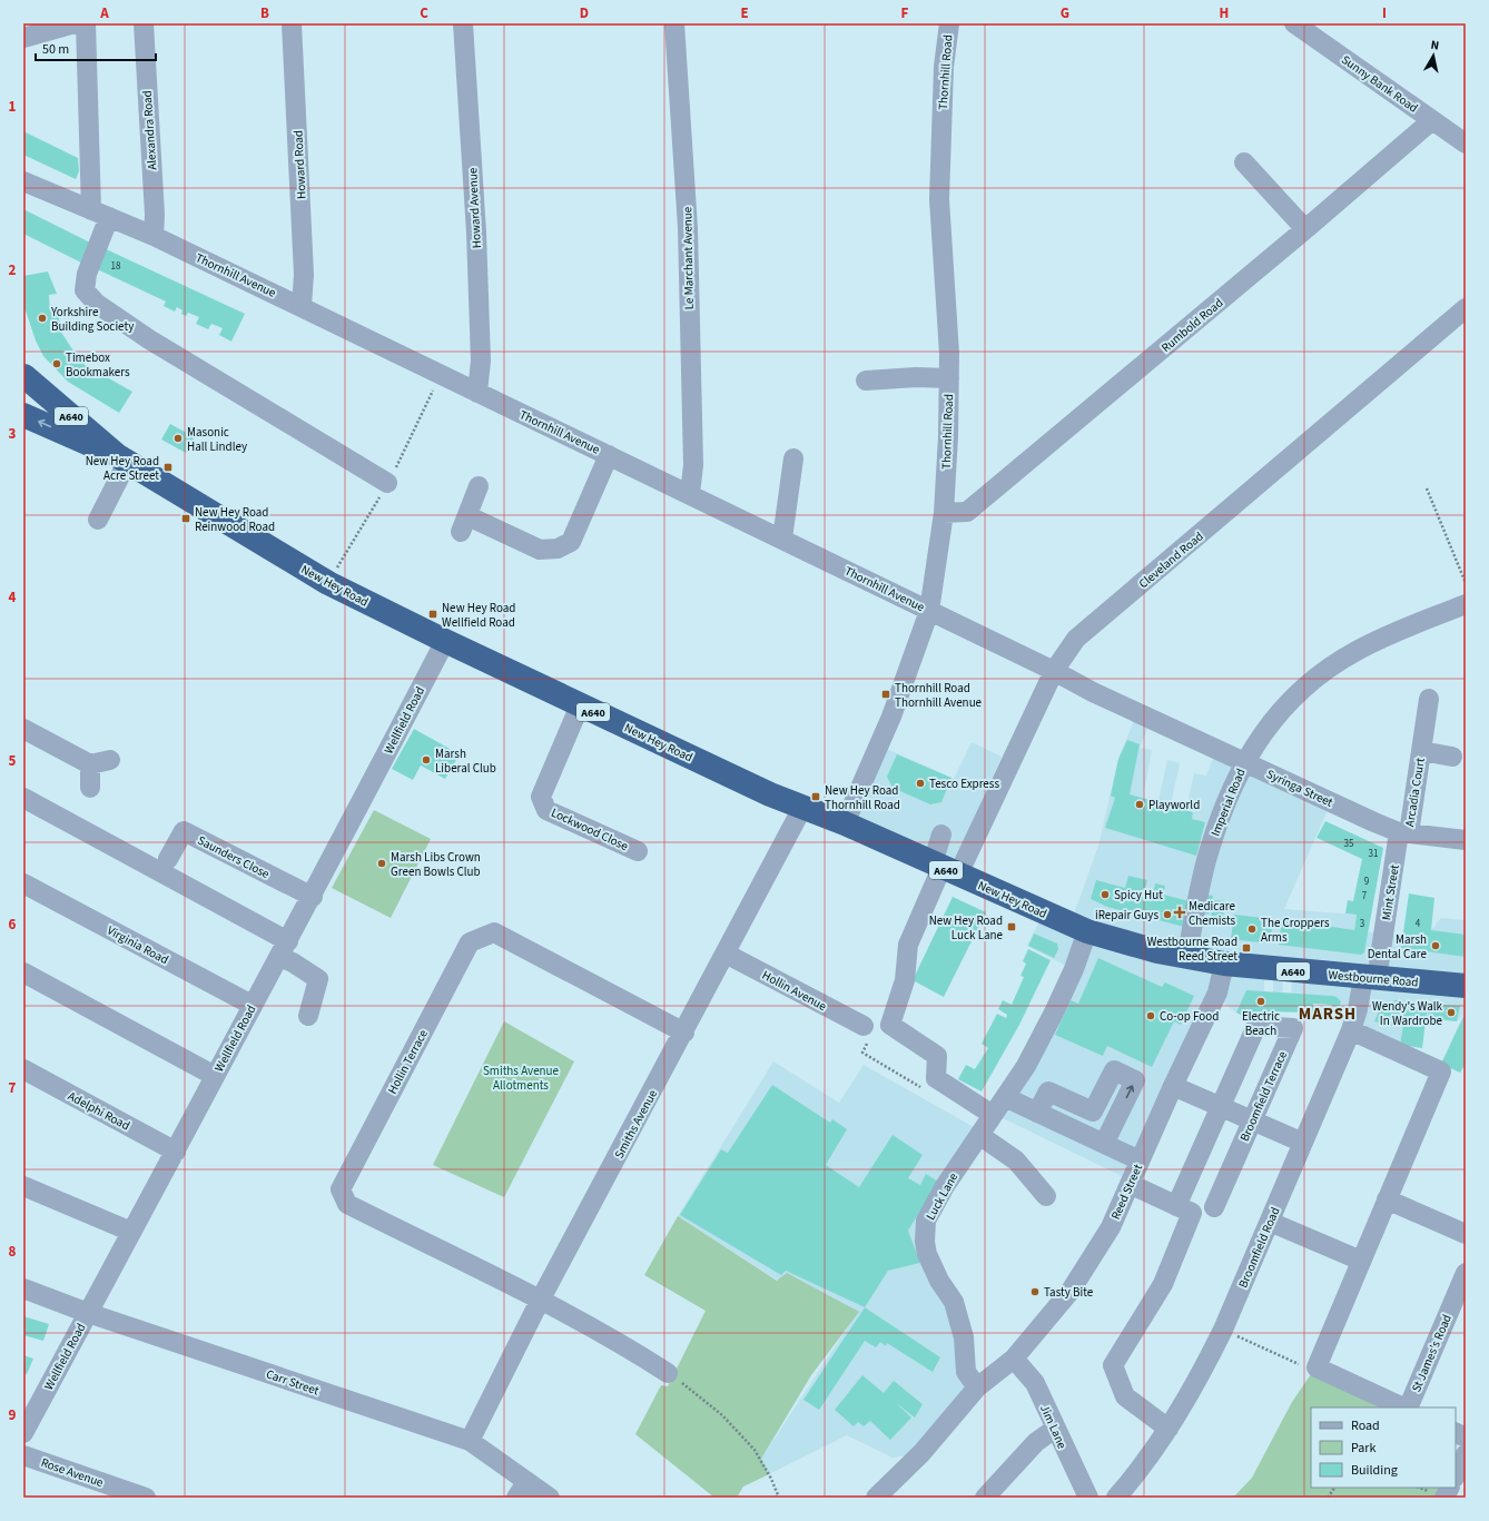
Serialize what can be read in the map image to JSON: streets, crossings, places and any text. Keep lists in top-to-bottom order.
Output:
{
  "streets": {
    "highway": ["A640", "New Hey Road", "Westbourne Road"],
    "street": [
      "Thornhill Road",
      "Sunny Bank Road",
      "Alexandra Road",
      "Howard Road",
      "Howard Avenue",
      "Le Marchant Avenue",
      "Thornhill Avenue",
      "Rumbold Road",
      "Cleveland Road",
      "Wellfield Road",
      "Syringa Street",
      "Arcadia Court",
      "Imperial Road",
      "Lockwood Close",
      "Saunders Close",
      "Mint Street",
      "Virginia Road",
      "Hollin Avenue",
      "Hollin Terrace",
      "Broomfield Terrace",
      "Adelphi Road",
      "Smiths Avenue",
      "Reed Street",
      "Luck Lane",
      "Broomfield Road",
      "St James's Road",
      "Carr Street",
      "Jim Lane",
      "Rose Avenue"
    ]
  },
  "crossings": [
    ["Thornhill Road", "Thornhill Avenue"],
    ["Thornhill Road", "Rumbold Road"],
    ["Thornhill Road", "New Hey Road"],
    ["Sunny Bank Road", "Rumbold Road"],
    ["Alexandra Road", "Thornhill Avenue"],
    ["Howard Road", "Thornhill Avenue"],
    ["Howard Avenue", "Thornhill Avenue"],
    ["Le Marchant Avenue", "Thornhill Avenue"],
    ["Thornhill Avenue", "Cleveland Road"],
    ["Thornhill Avenue", "Syringa Street"],
    ["Cleveland Road", "New Hey Road"],
    ["New Hey Road", "Wellfield Road"],
    ["New Hey Road", "Lockwood Close"],
    ["New Hey Road", "Westbourne Road"],
    ["New Hey Road", "Smiths Avenue"],
    ["New Hey Road", "Luck Lane"],
    ["Wellfield Road", "Saunders Close"],
    ["Wellfield Road", "Virginia Road"],
    ["Wellfield Road", "Adelphi Road"],
    ["Wellfield Road", "Carr Street"],
    ["Syringa Street", "Arcadia Court"],
    ["Syringa Street", "Imperial Road"],
    ["Syringa Street", "Mint Street"],
    ["Arcadia Court", "Mint Street"],
    ["Imperial Road", "Westbourne Road"],
    ["Mint Street", "Westbourne Road"],
    ["Mint Street", "Broomfield Road"],
    ["Westbourne Road", "Reed Street"],
    ["Westbourne Road", "Broomfield Road"],
    ["Hollin Avenue", "Smiths Avenue"],
    ["Hollin Terrace", "Smiths Avenue"],
    ["Broomfield Terrace", "Broomfield Road"],
    ["Smiths Avenue", "Carr Street"],
    ["Reed Street", "Luck Lane"],
    ["Reed Street", "Jim Lane"]
  ],
  "districts": ["MARSH"],
  "parks": ["Smiths Avenue Allotments"],
  "places": {
    "other": [
      "Yorkshire Building Society",
      "Timebox Bookmakers",
      "Masonic Hall Lindley",
      "Marsh Liberal Club",
      "Tesco Express",
      "Playworld",
      "Marsh Libs Crown Green Bowls Club",
      "Spicy Hut",
      "iRepair Guys",
      "The Croppers Arms",
      "Marsh Dental Care",
      "Electric Beach",
      "Wendy's Walk In Wardrobe",
      "Co-op Food",
      "Tasty Bite"
    ],
    "transit": [
      "New Hey Road Acre Street",
      "New Hey Road Reinwood Road",
      "New Hey Road Wellfield Road",
      "Thornhill Road Thornhill Avenue",
      "New Hey Road Thornhill Road",
      "New Hey Road Luck Lane",
      "Westbourne Road Reed Street"
    ],
    "health": ["Medicare Chemists"]
  },
  "house_numbers": [
    "18",
    "35",
    "31",
    "9",
    "7",
    "3",
    "4"
  ],
  "legend": ["Road", "Park", "Building"],
  "scale_bar": "50 m",
  "north": "top",
  "grid": {
    "columns": [
      "A",
      "B",
      "C",
      "D",
      "E",
      "F",
      "G",
      "H",
      "I"
    ],
    "rows": [
      "1",
      "2",
      "3",
      "4",
      "5",
      "6",
      "7",
      "8",
      "9"
    ]
  }
}
